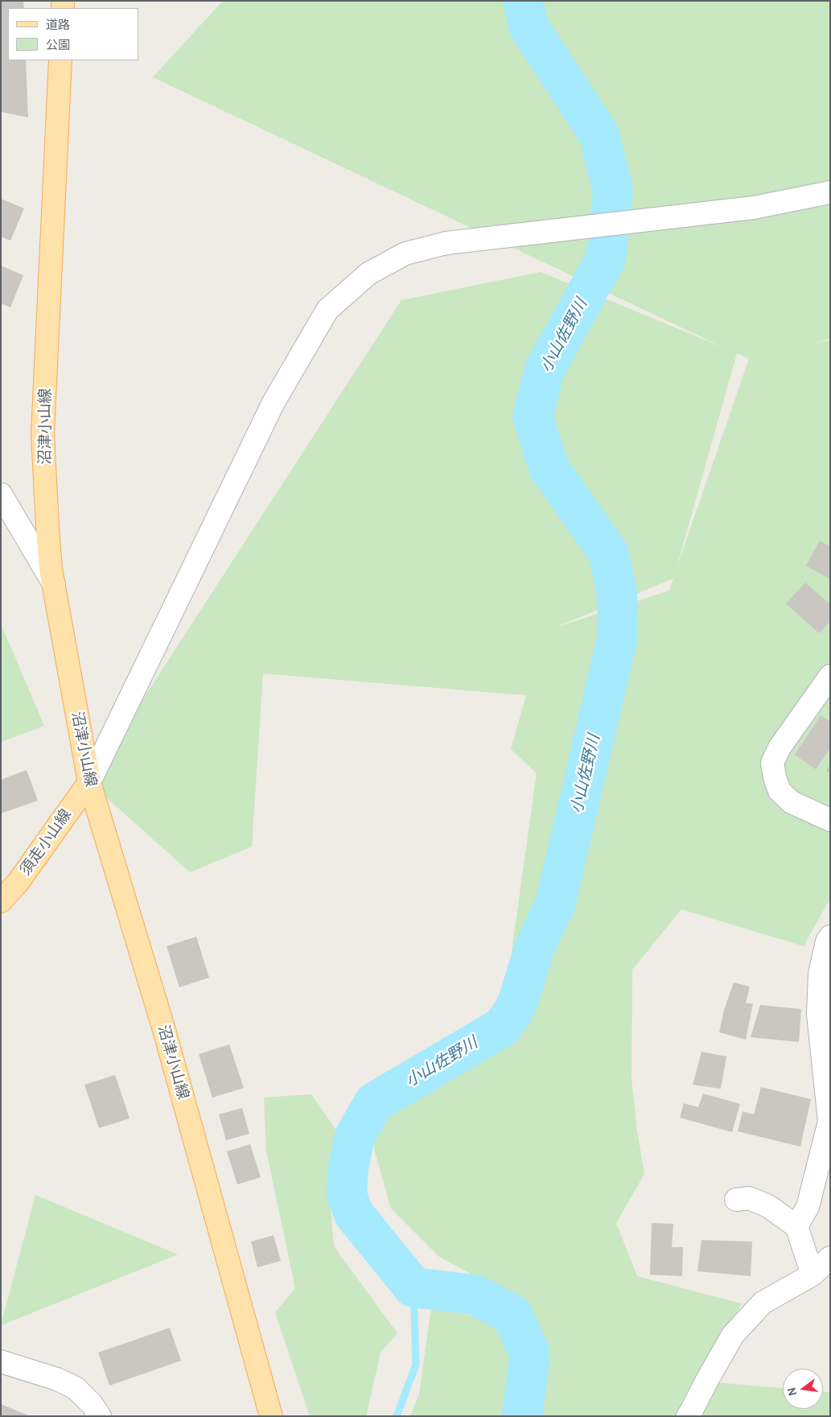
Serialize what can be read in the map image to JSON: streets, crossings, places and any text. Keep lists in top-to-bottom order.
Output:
{
  "streets": {
    "main road": ["沼津小山線", "須走小山線"]
  },
  "crossings": [
    ["沼津小山線", "須走小山線"]
  ],
  "water": ["小山佐野川"],
  "legend": ["道路", "公園"],
  "north": "left"
}
